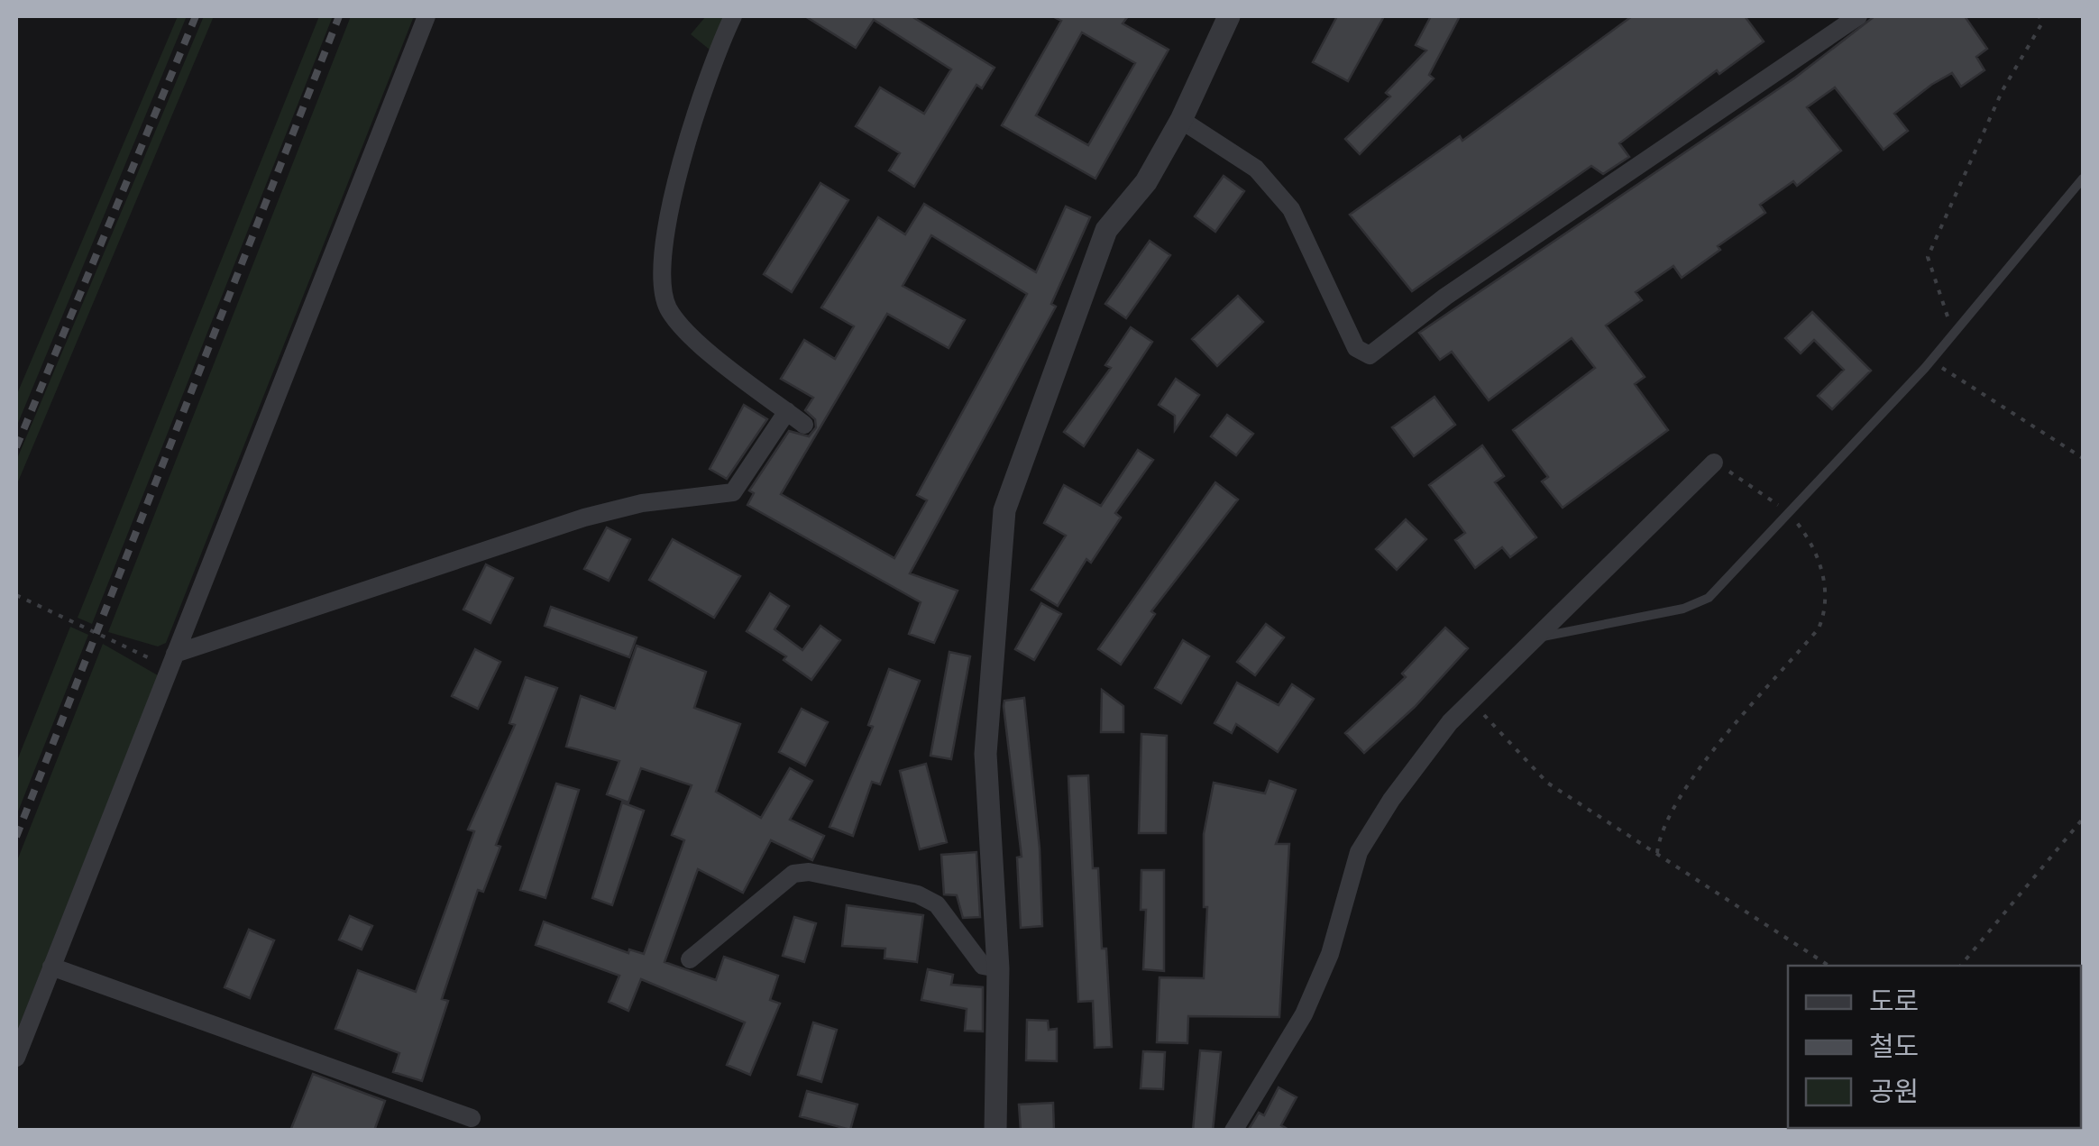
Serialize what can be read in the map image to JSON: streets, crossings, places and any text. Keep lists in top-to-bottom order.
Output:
{
  "legend": ["도로", "철도", "공원"]
}
